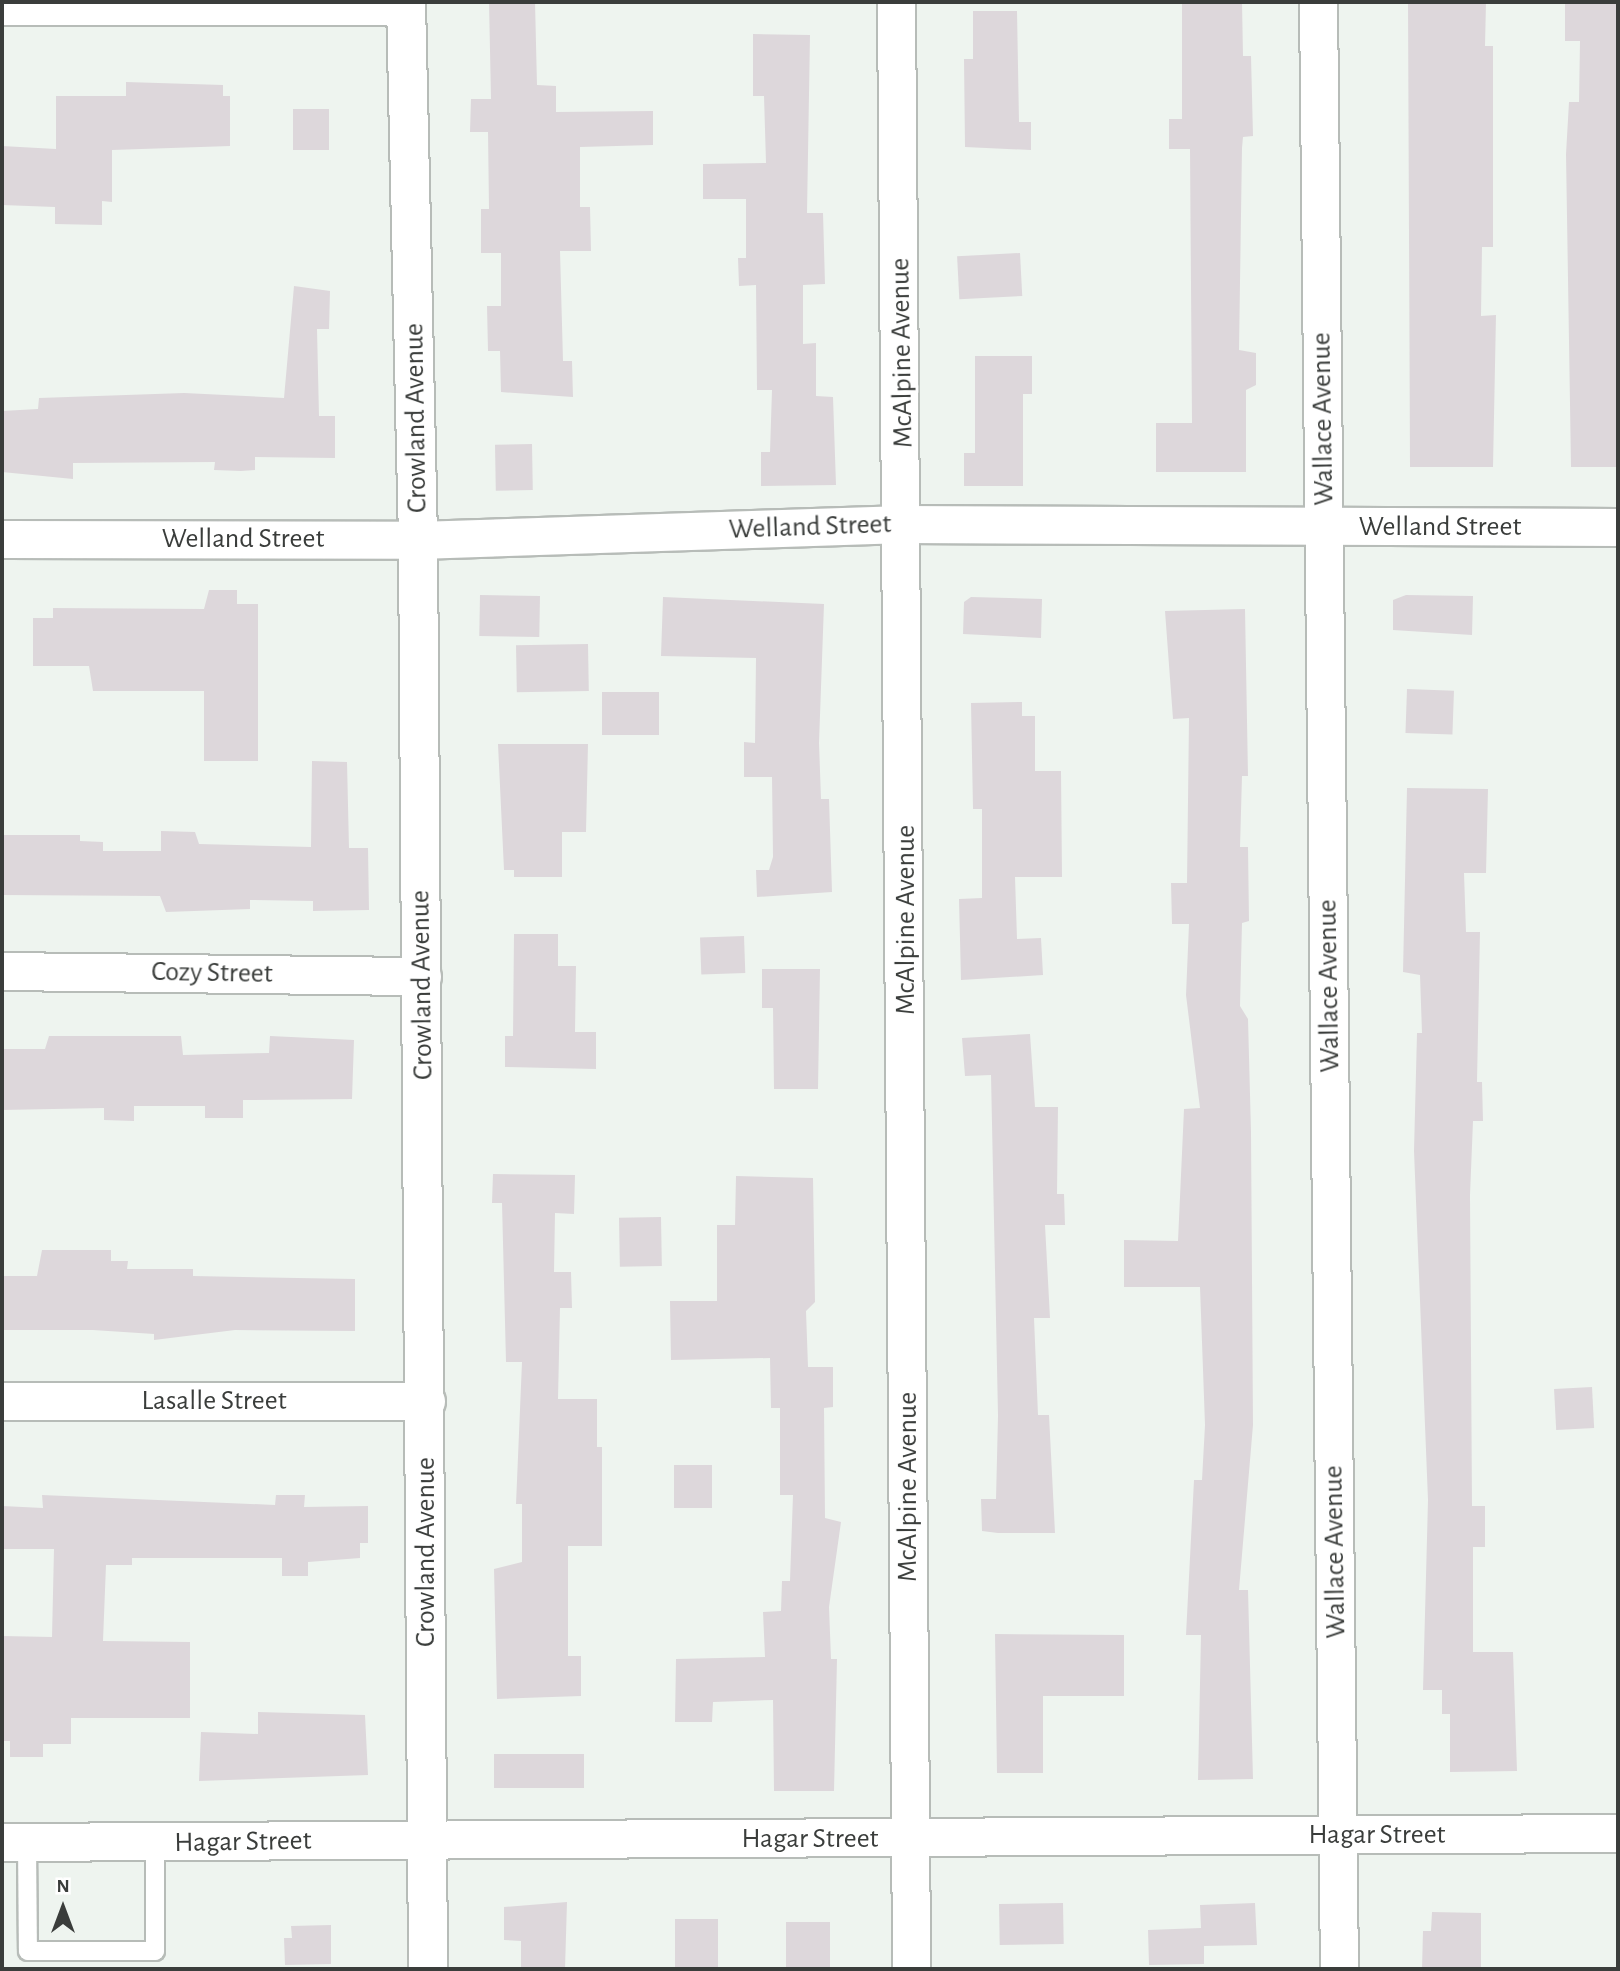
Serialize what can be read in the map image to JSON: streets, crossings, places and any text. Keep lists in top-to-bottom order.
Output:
{
  "streets": {
    "main road": ["Crowland Avenue"],
    "street": [
      "McAlpine Avenue",
      "Wallace Avenue",
      "Welland Street",
      "Cozy Street",
      "Lasalle Street",
      "Hagar Street"
    ]
  },
  "crossings": [
    ["McAlpine Avenue", "Welland Street"],
    ["McAlpine Avenue", "Hagar Street"],
    ["Crowland Avenue", "Welland Street"],
    ["Crowland Avenue", "Cozy Street"],
    ["Crowland Avenue", "Lasalle Street"],
    ["Crowland Avenue", "Hagar Street"],
    ["Wallace Avenue", "Welland Street"],
    ["Wallace Avenue", "Hagar Street"]
  ],
  "north": "top"
}
